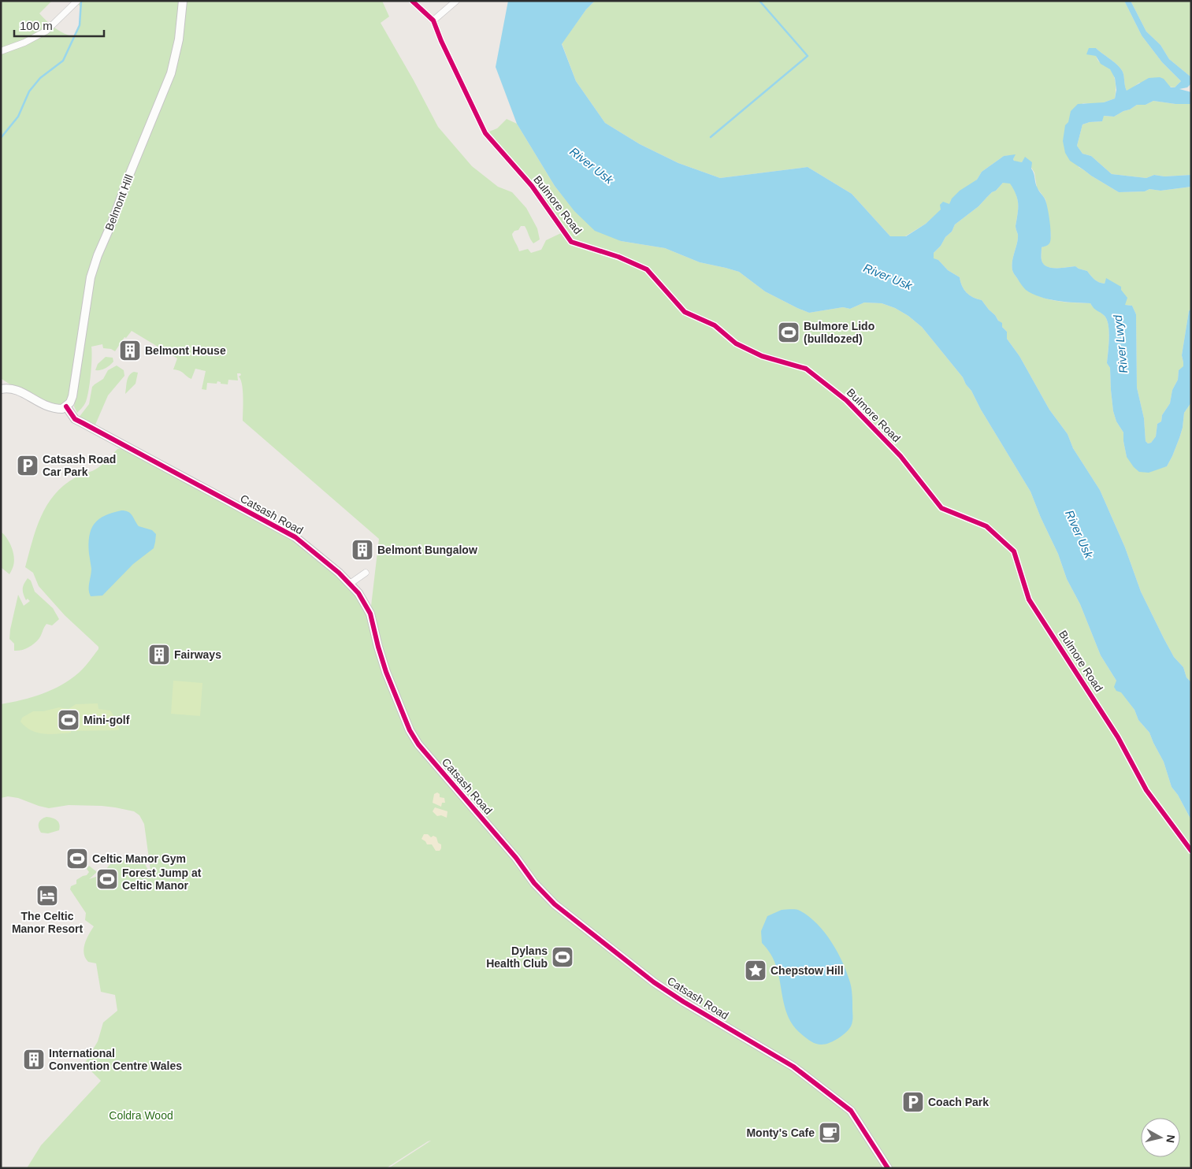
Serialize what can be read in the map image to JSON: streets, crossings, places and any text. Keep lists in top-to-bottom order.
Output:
{
  "streets": {
    "street": ["Belmont Hill", "Bulmore Road", "Catsash Road"]
  },
  "crossings": [
    ["Belmont Hill", "Catsash Road"]
  ],
  "water": ["River Usk", "River Lwyd"],
  "parks": ["Coldra Wood"],
  "places": {
    "sports": [
      "Bulmore Lido (bulldozed)",
      "Mini-golf",
      "Celtic Manor Gym",
      "Forest Jump at Celtic Manor",
      "Dylans Health Club"
    ],
    "building": [
      "Belmont House",
      "Belmont Bungalow",
      "Fairways",
      "International Convention Centre Wales"
    ],
    "parking": ["Catsash Road Car Park", "Coach Park"],
    "hotel": ["The Celtic Manor Resort"],
    "place": ["Chepstow Hill"],
    "cafe": ["Monty's Cafe"]
  },
  "scale_bar": "100 m",
  "north": "right"
}
